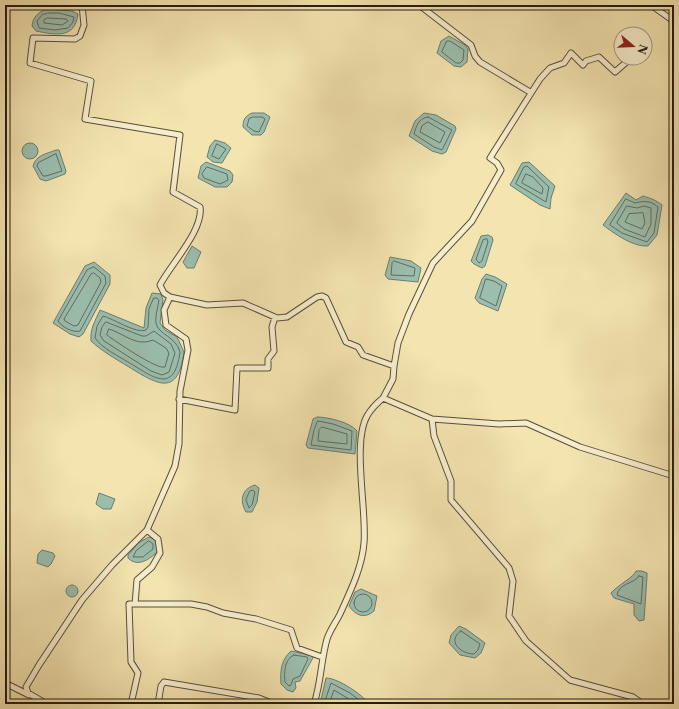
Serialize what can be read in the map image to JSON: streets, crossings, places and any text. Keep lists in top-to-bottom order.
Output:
{
  "north": "right"
}
